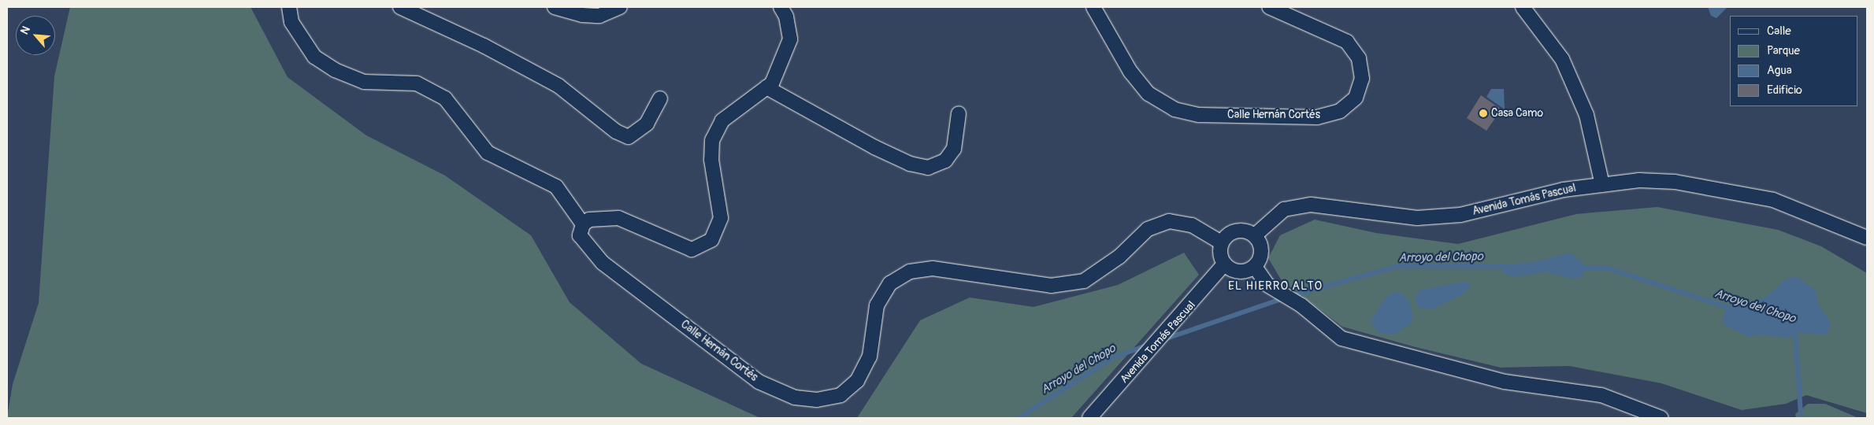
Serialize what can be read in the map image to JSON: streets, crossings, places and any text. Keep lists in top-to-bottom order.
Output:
{
  "streets": {
    "street": ["Calle Hernán Cortés", "Avenida Tomás Pascual"]
  },
  "crossings": [
    ["Calle Hernán Cortés", "Avenida Tomás Pascual"]
  ],
  "districts": ["EL HIERRO ALTO"],
  "water": ["Arroyo del Chopo"],
  "places": ["Casa Camo"],
  "legend": [
    "Calle",
    "Parque",
    "Agua",
    "Edificio"
  ],
  "north": "top left"
}
